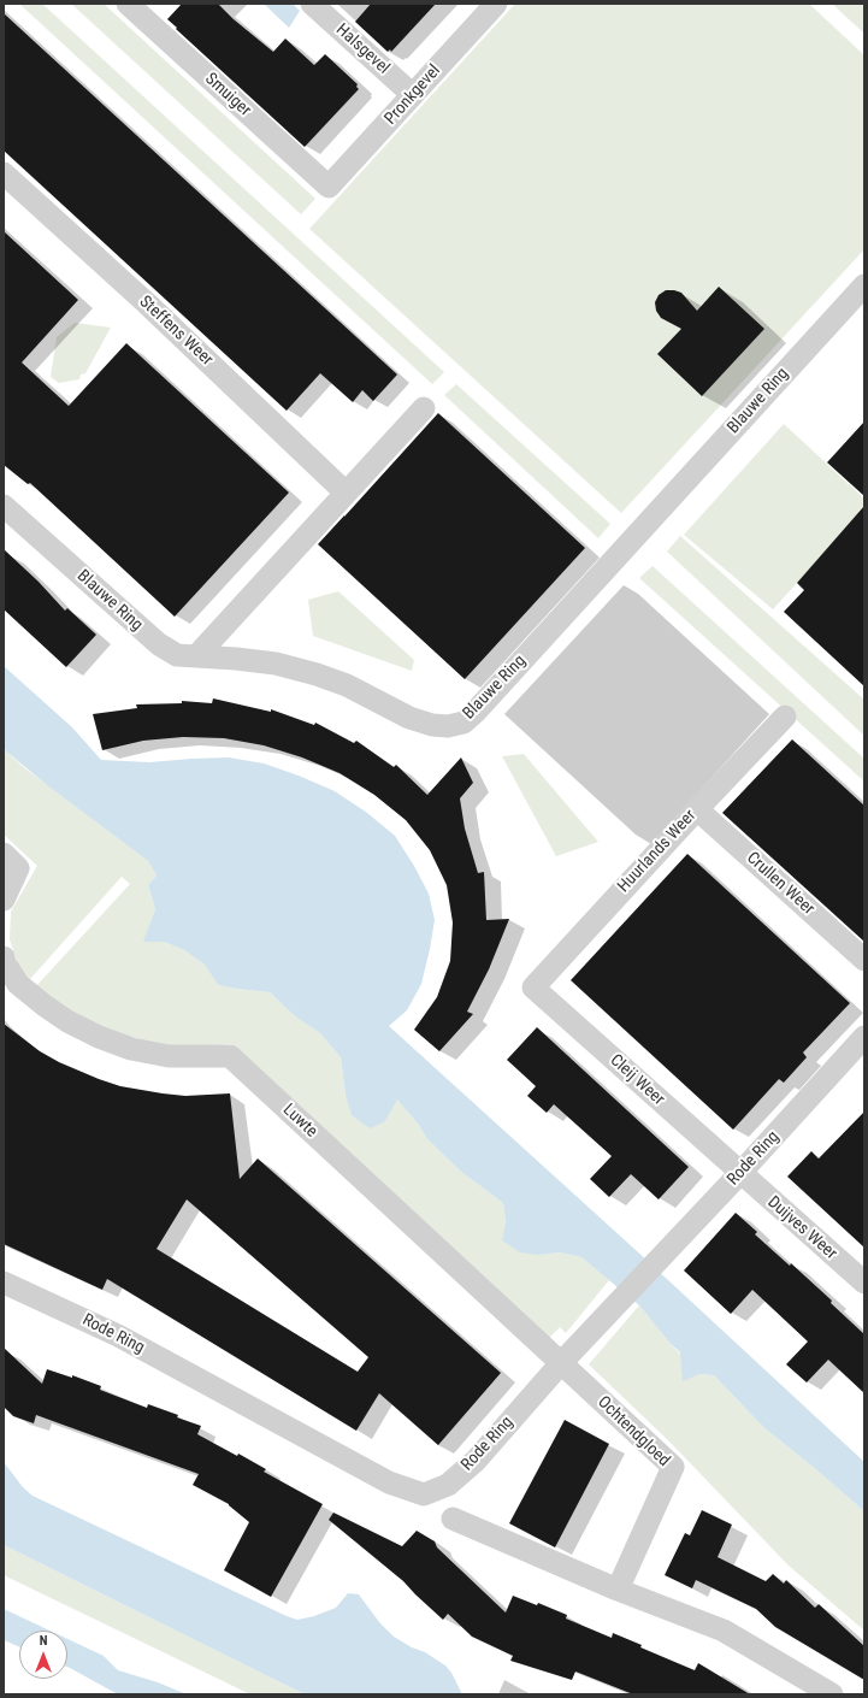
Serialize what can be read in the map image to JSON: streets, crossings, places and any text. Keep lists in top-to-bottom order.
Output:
{
  "streets": {
    "street": [
      "Halsgevel",
      "Smuiger",
      "Pronkgevel",
      "Steffens Weer",
      "Blauwe Ring",
      "Huurlands Weer",
      "Crullen Weer",
      "Cleij Weer",
      "Luwte",
      "Rode Ring",
      "Duijves Weer",
      "Ochtendgloed"
    ]
  },
  "crossings": [
    ["Halsgevel", "Pronkgevel"],
    ["Smuiger", "Pronkgevel"],
    ["Huurlands Weer", "Crullen Weer"],
    ["Huurlands Weer", "Cleij Weer"],
    ["Cleij Weer", "Rode Ring"],
    ["Cleij Weer", "Duijves Weer"],
    ["Luwte", "Rode Ring"],
    ["Luwte", "Ochtendgloed"],
    ["Rode Ring", "Duijves Weer"],
    ["Rode Ring", "Ochtendgloed"]
  ],
  "north": "top"
}
